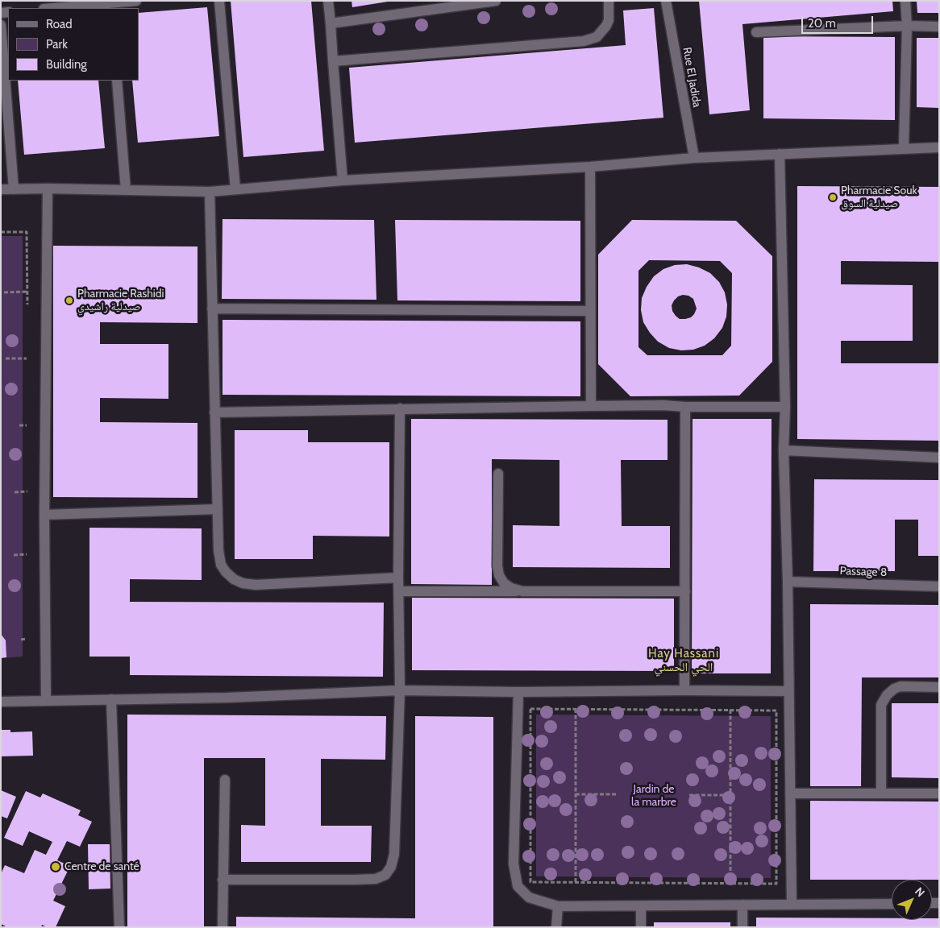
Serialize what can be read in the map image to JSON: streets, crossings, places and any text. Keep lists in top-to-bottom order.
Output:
{
  "streets": {
    "street": ["Rue El Jadida", "Passage 8"]
  },
  "districts": ["Hay Hassani الحي الحسني"],
  "parks": ["Jardin de la marbre"],
  "places": ["Pharmacie Souk صيدلية السوق", "Pharmacie Rashidi صيدلية راشيدي", "Centre de santé"],
  "legend": ["Road", "Park", "Building"],
  "scale_bar": "20 m",
  "north": "top right"
}
